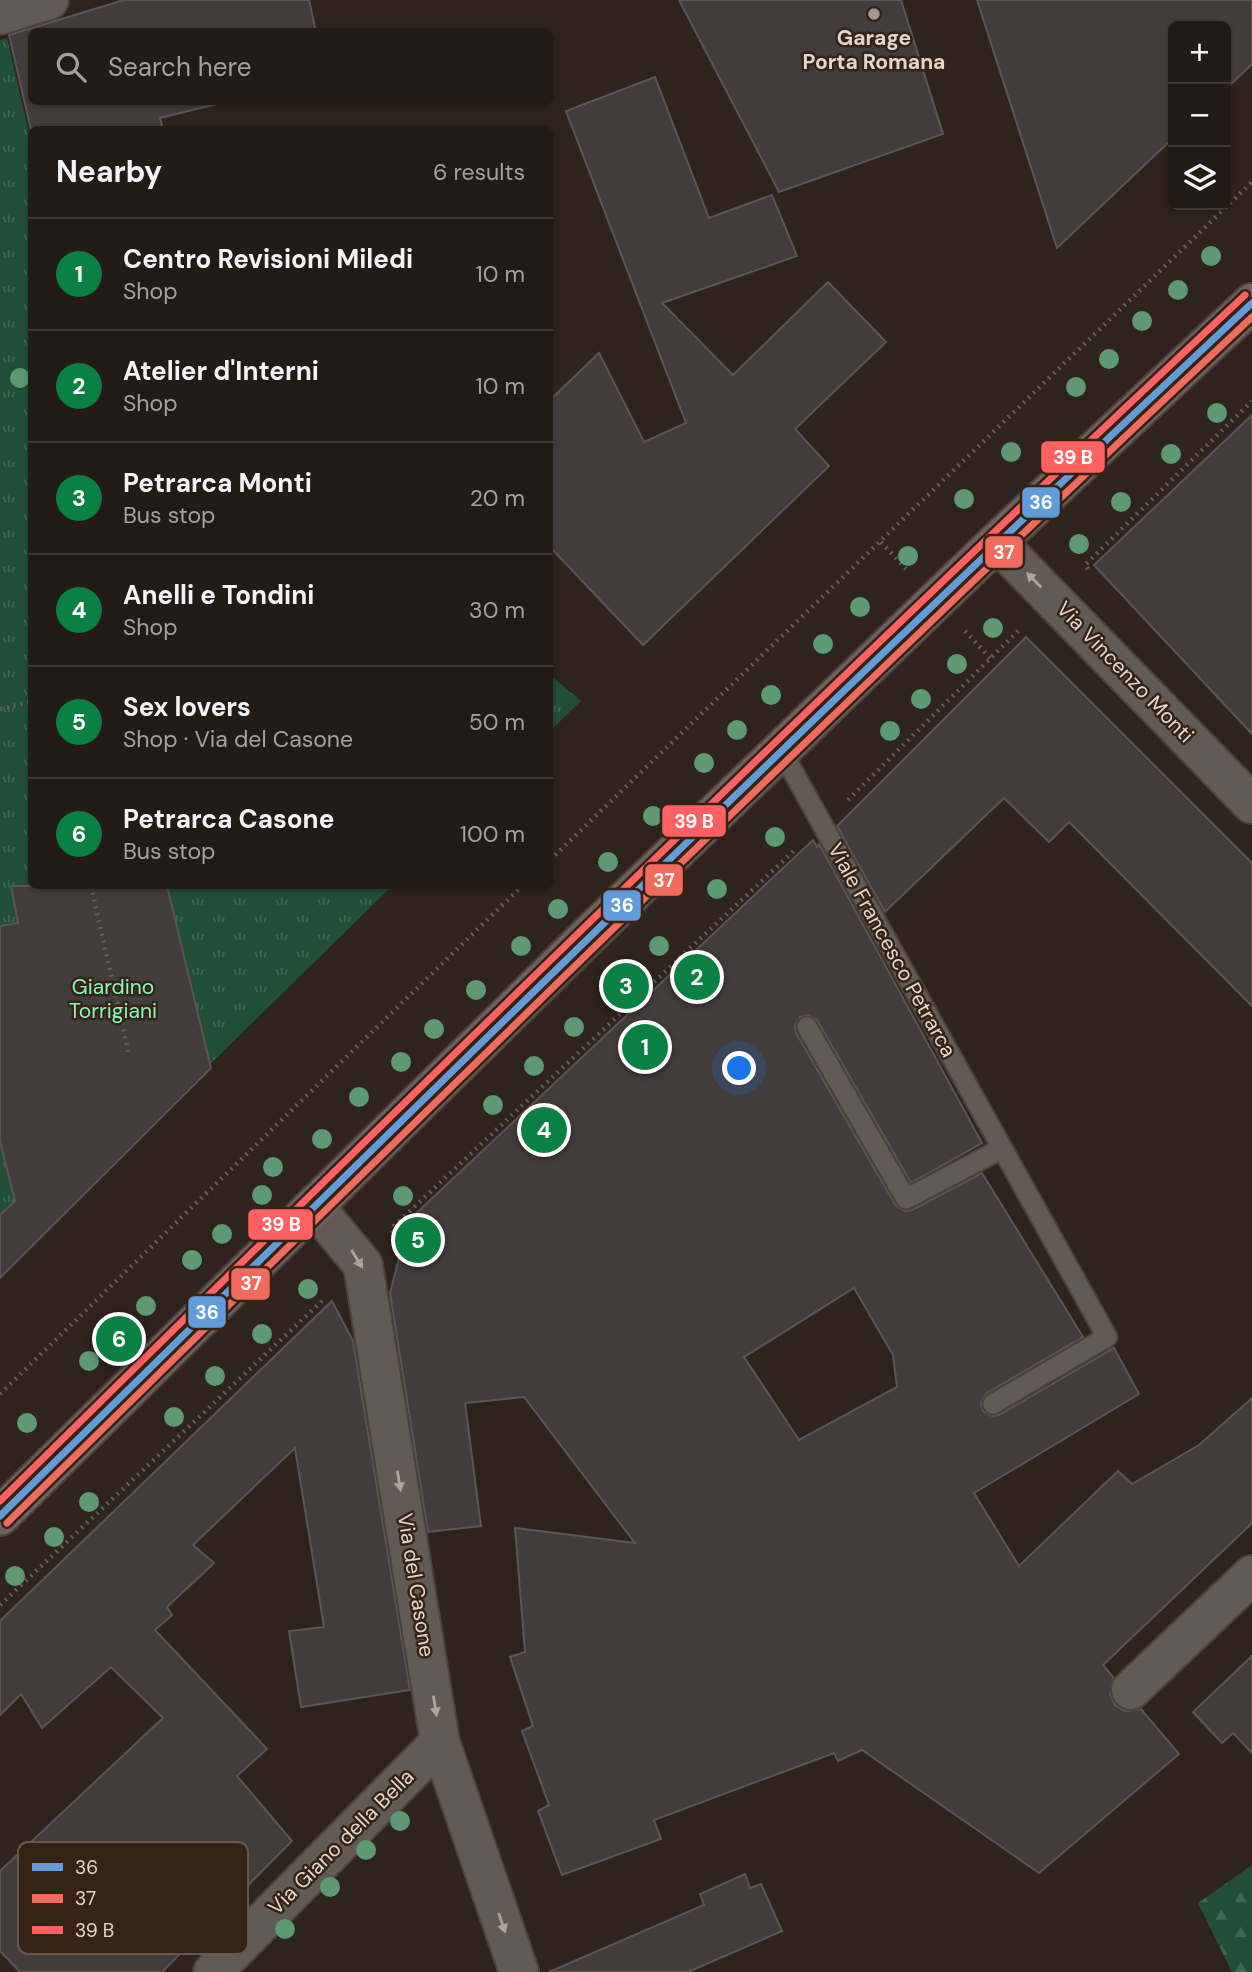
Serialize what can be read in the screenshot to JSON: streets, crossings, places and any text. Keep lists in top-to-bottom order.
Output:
{
  "streets": {
    "street": ["Via Vincenzo Monti", "Via del Casone", "Via Giano della Bella"],
    "lane": ["Viale Francesco Petrarca"]
  },
  "crossings": [
    ["Via del Casone", "Via Giano della Bella"]
  ],
  "one_way": ["Via Vincenzo Monti", "Via del Casone"],
  "parks": ["Giardino Torrigiani"],
  "places": ["Garage Porta Romana"],
  "lines": ["transit line 36", "transit line 37"],
  "legend": ["36", "37", "39 B"],
  "page": {
    "map_buttons": ["+", "−"],
    "search": "Search here",
    "heading": ["Nearby", "6 results"],
    "list": [
      {
        "mark": "1",
        "name": "Centro Revisioni Miledi",
        "note": "Shop",
        "value": "10 m"
      },
      {
        "mark": "2",
        "name": "Atelier d'Interni",
        "note": "Shop",
        "value": "10 m"
      },
      {
        "mark": "3",
        "name": "Petrarca Monti",
        "note": "Bus stop",
        "value": "20 m"
      },
      {
        "mark": "4",
        "name": "Anelli e Tondini",
        "note": "Shop",
        "value": "30 m"
      },
      {
        "mark": "5",
        "name": "Sex lovers",
        "note": "Shop · Via del Casone",
        "value": "50 m"
      },
      {
        "mark": "6",
        "name": "Petrarca Casone",
        "note": "Bus stop",
        "value": "100 m"
      }
    ],
    "pins": [
      "2",
      "3",
      "1",
      "4",
      "5",
      "6"
    ]
  }
}
